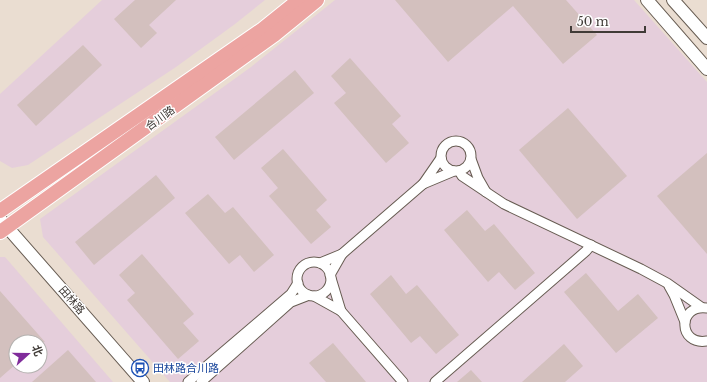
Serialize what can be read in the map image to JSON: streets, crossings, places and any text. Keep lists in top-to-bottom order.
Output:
{
  "streets": {
    "main road": ["合川路"],
    "street": ["田林路"]
  },
  "crossings": [
    ["合川路", "田林路"]
  ],
  "places": {
    "bus stop": ["田林路合川路"]
  },
  "scale_bar": "50 m",
  "north": "right"
}
